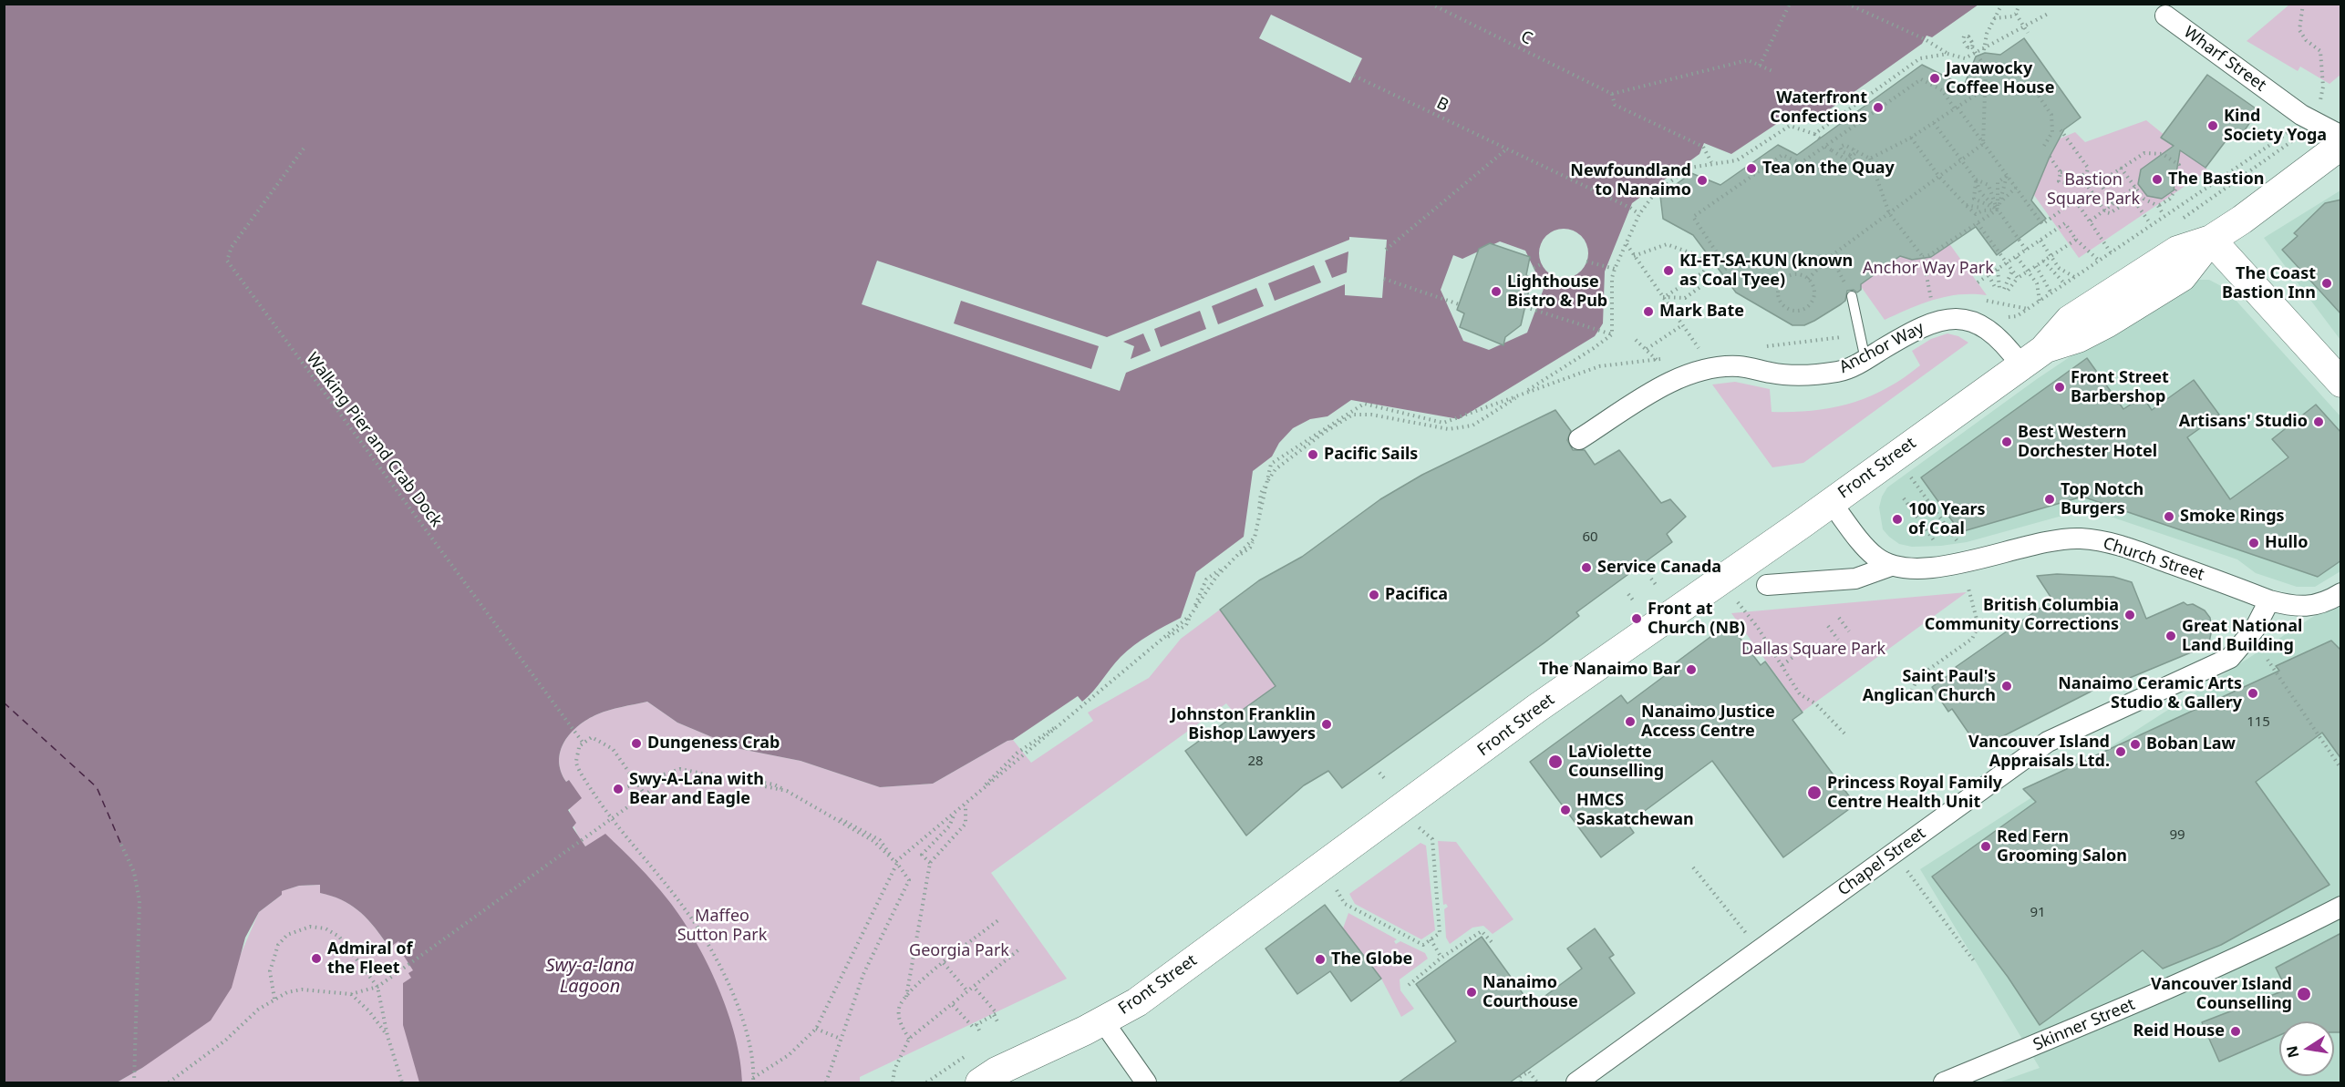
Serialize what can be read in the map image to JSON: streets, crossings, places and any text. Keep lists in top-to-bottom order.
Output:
{
  "streets": {
    "street": [
      "Wharf Street",
      "Anchor Way",
      "Front Street",
      "Church Street",
      "Chapel Street",
      "Skinner Street"
    ],
    "path": ["C", "B", "Walking Pier and Crab Dock"]
  },
  "crossings": [
    ["Anchor Way", "Front Street"],
    ["Church Street", "Chapel Street"]
  ],
  "water": ["Swy-a-lana Lagoon"],
  "parks": [
    "Bastion Square Park",
    "Anchor Way Park",
    "Dallas Square Park",
    "Maffeo Sutton Park",
    "Georgia Park"
  ],
  "places": [
    "Javawocky Coffee House",
    "Waterfront Confections",
    "Kind Society Yoga",
    "Tea on the Quay",
    "The Bastion",
    "Newfoundland to Nanaimo",
    "KI-ET-SA-KUN (known as Coal Tyee)",
    "The Coast Bastion Inn",
    "Lighthouse Bistro & Pub",
    "Mark Bate",
    "Front Street Barbershop",
    "Artisans' Studio",
    "Best Western Dorchester Hotel",
    "Pacific Sails",
    "Top Notch Burgers",
    "Smoke Rings",
    "100 Years of Coal",
    "Hullo",
    "Service Canada",
    "Pacifica",
    "British Columbia Community Corrections",
    "Front at Church (NB)",
    "Great National Land Building",
    "The Nanaimo Bar",
    "Saint Paul's Anglican Church",
    "Nanaimo Ceramic Arts Studio & Gallery",
    "Nanaimo Justice Access Centre",
    "Johnston Franklin Bishop Lawyers",
    "Dungeness Crab",
    "Boban Law",
    "Vancouver Island Appraisals Ltd.",
    "LaViolette Counselling",
    "Swy-A-Lana with Bear and Eagle",
    "Princess Royal Family Centre Health Unit",
    "HMCS Saskatchewan",
    "Red Fern Grooming Salon",
    "Admiral of the Fleet",
    "The Globe",
    "Nanaimo Courthouse",
    "Vancouver Island Counselling",
    "Reid House"
  ],
  "house_numbers": [
    "60",
    "115",
    "28",
    "99",
    "91"
  ],
  "north": "left"
}
